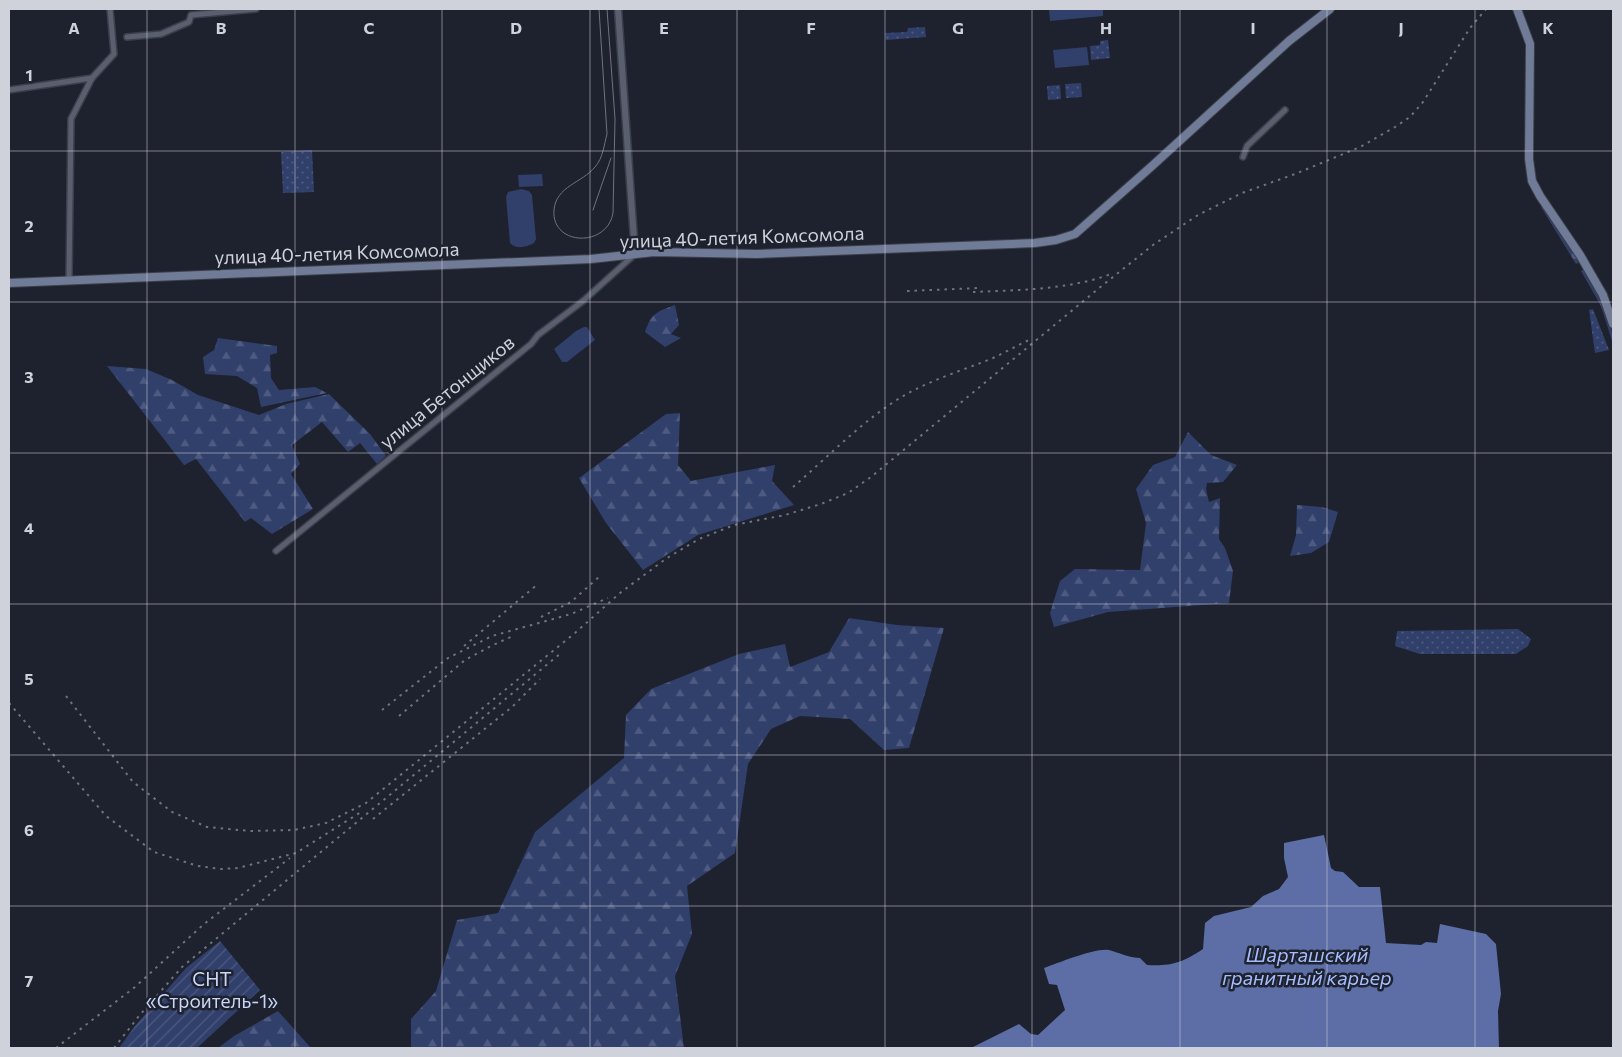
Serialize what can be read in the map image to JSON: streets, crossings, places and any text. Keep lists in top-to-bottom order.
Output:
{
  "streets": {
    "main road": ["улица 40-летия Комсомола"],
    "street": ["улица Бетонщиков"]
  },
  "crossings": [
    ["улица 40-летия Комсомола", "улица Бетонщиков"]
  ],
  "water": ["Шарташский гранитный карьер"],
  "parks": ["СНТ «Строитель-1»"],
  "grid": {
    "columns": [
      "A",
      "B",
      "C",
      "D",
      "E",
      "F",
      "G",
      "H",
      "I",
      "J",
      "K"
    ],
    "rows": [
      "1",
      "2",
      "3",
      "4",
      "5",
      "6",
      "7"
    ]
  }
}
